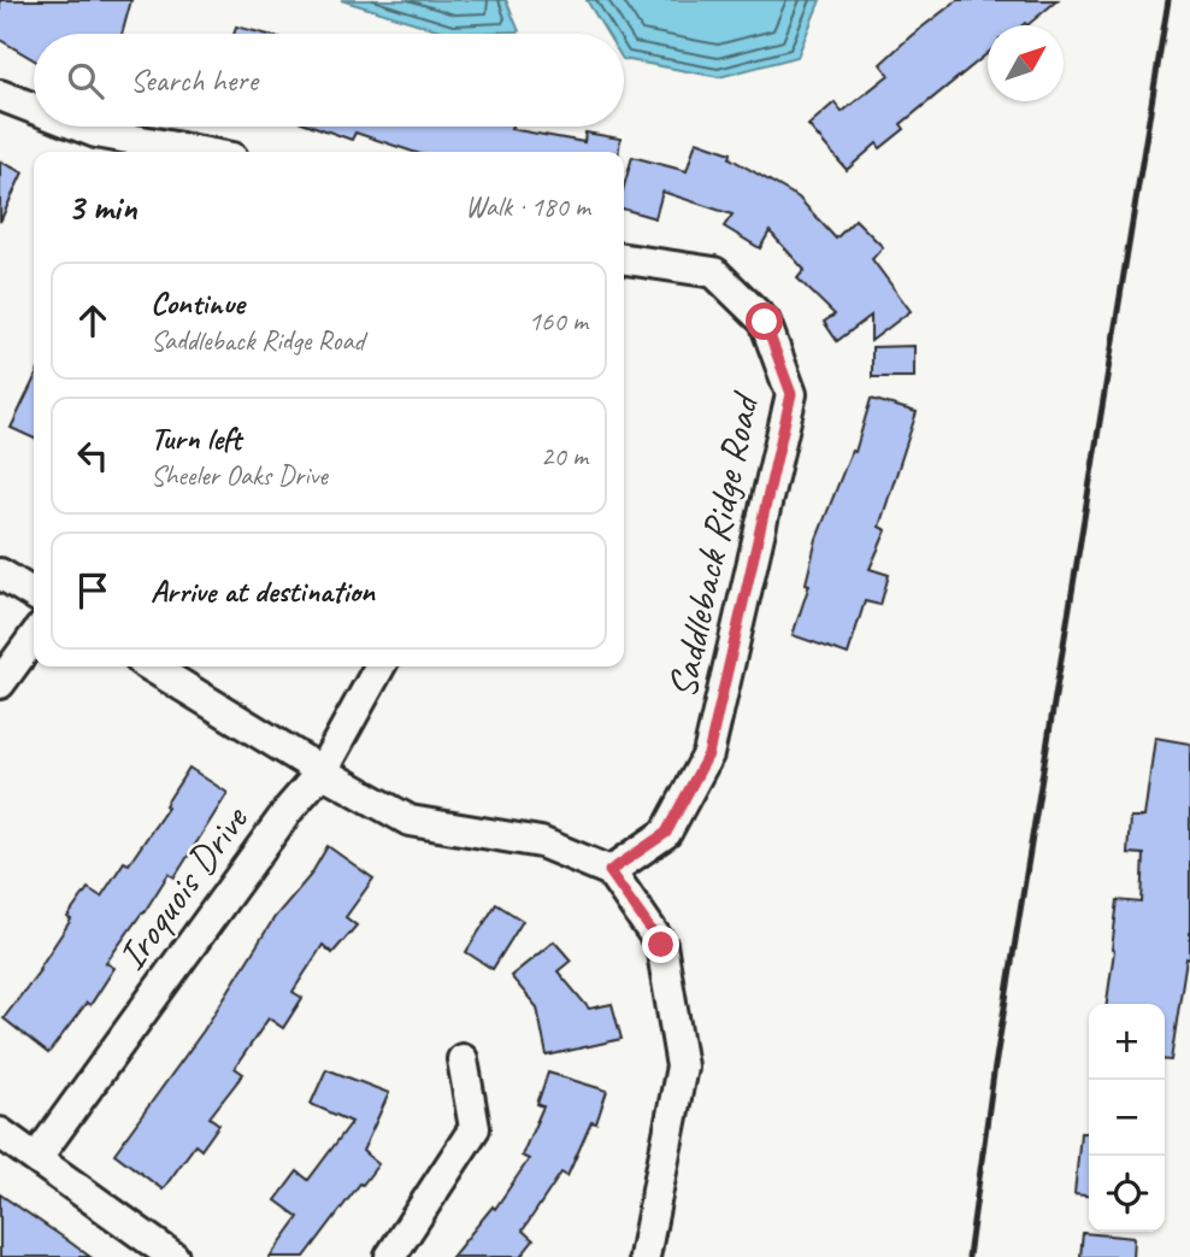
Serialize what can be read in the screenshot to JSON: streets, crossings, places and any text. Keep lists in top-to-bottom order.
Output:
{
  "streets": {
    "street": ["Saddleback Ridge Road", "Iroquois Drive"]
  },
  "north": "top right",
  "page": {
    "search": "Search here",
    "heading": ["3 min", "Walk · 180 m"],
    "list": [
      ["Continue", "Saddleback Ridge Road", "160 m"],
      ["Turn left", "Sheeler Oaks Drive", "20 m"],
      "Arrive at destination"
    ],
    "map_buttons": ["+", "−"]
  }
}
